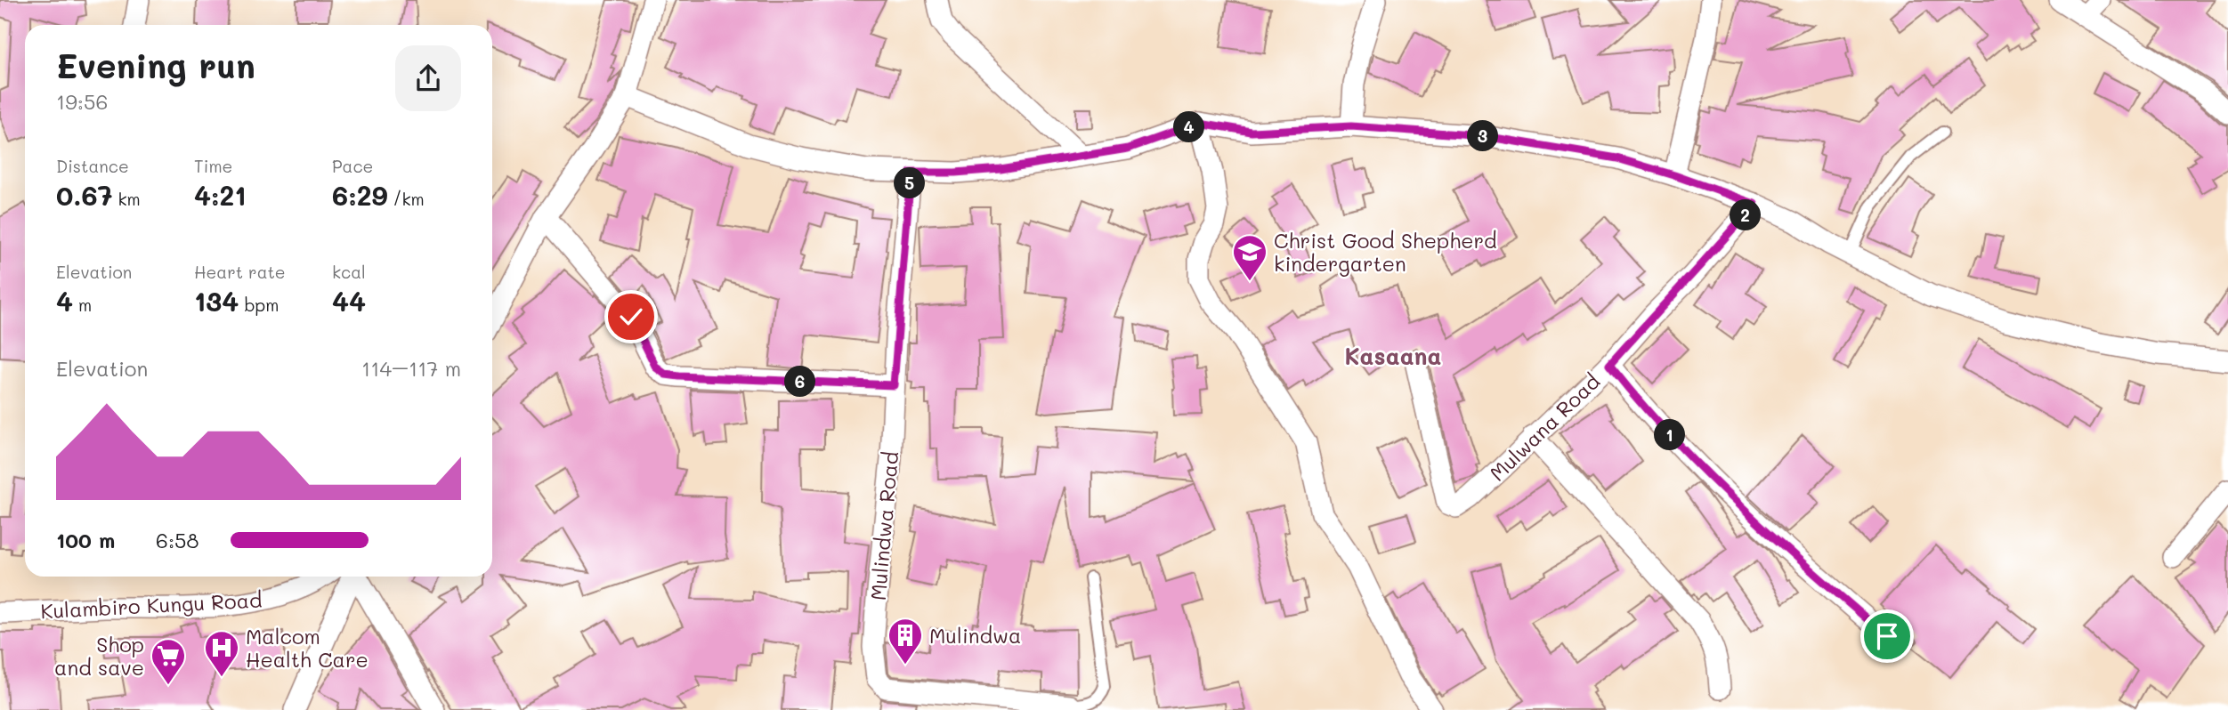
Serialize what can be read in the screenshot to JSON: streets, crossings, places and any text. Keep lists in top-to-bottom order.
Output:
{
  "streets": {
    "street": ["Mulwana Road", "Mulindwa Road", "Kulambiro Kungu Road"]
  },
  "districts": ["Kasaana"],
  "places": {
    "school or university": ["Christ Good Shepherd kindergarten"],
    "building": ["Mulindwa"],
    "hospital": ["Malcom Health Care"],
    "supermarket": ["Shop and save"]
  },
  "page": {
    "heading": ["Evening run", "19:56"],
    "pins": [
      "4",
      "3",
      "5",
      "2",
      "6",
      "1"
    ],
    "stats": [
      ["Distance", "0.67 km"],
      ["Time", "4:21"],
      ["Pace", "6:29 /km"],
      ["Elevation", "4 m"],
      ["Heart rate", "134 bpm"],
      ["kcal", "44"]
    ],
    "chart": ["Elevation", "114–117 m"],
    "list": [
      {
        "name": "100 m",
        "note": "6:58"
      }
    ]
  }
}
